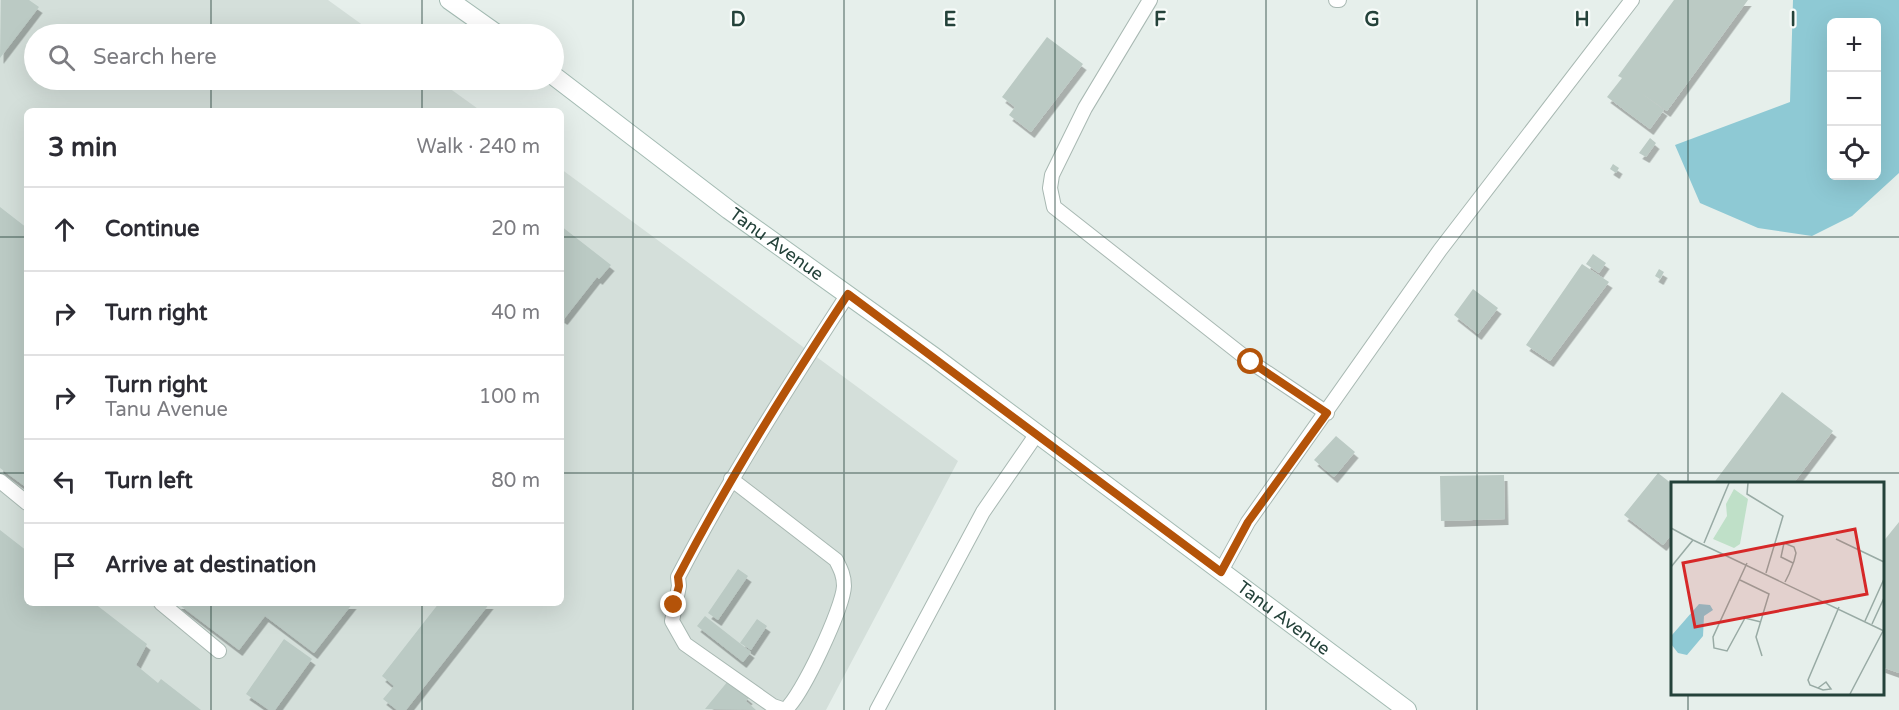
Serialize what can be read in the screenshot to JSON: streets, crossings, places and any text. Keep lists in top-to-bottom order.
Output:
{
  "streets": {
    "street": ["Tanu Avenue"]
  },
  "page": {
    "map_buttons": ["+", "−"],
    "search": "Search here",
    "heading": ["3 min", "Walk · 240 m"],
    "list": [
      ["Continue", "20 m"],
      ["Turn right", "40 m"],
      ["Turn right", "Tanu Avenue", "100 m"],
      ["Turn left", "80 m"],
      "Arrive at destination"
    ]
  },
  "grid": {
    "columns": [
      "D",
      "E",
      "F",
      "G",
      "H",
      "I"
    ]
  }
}
